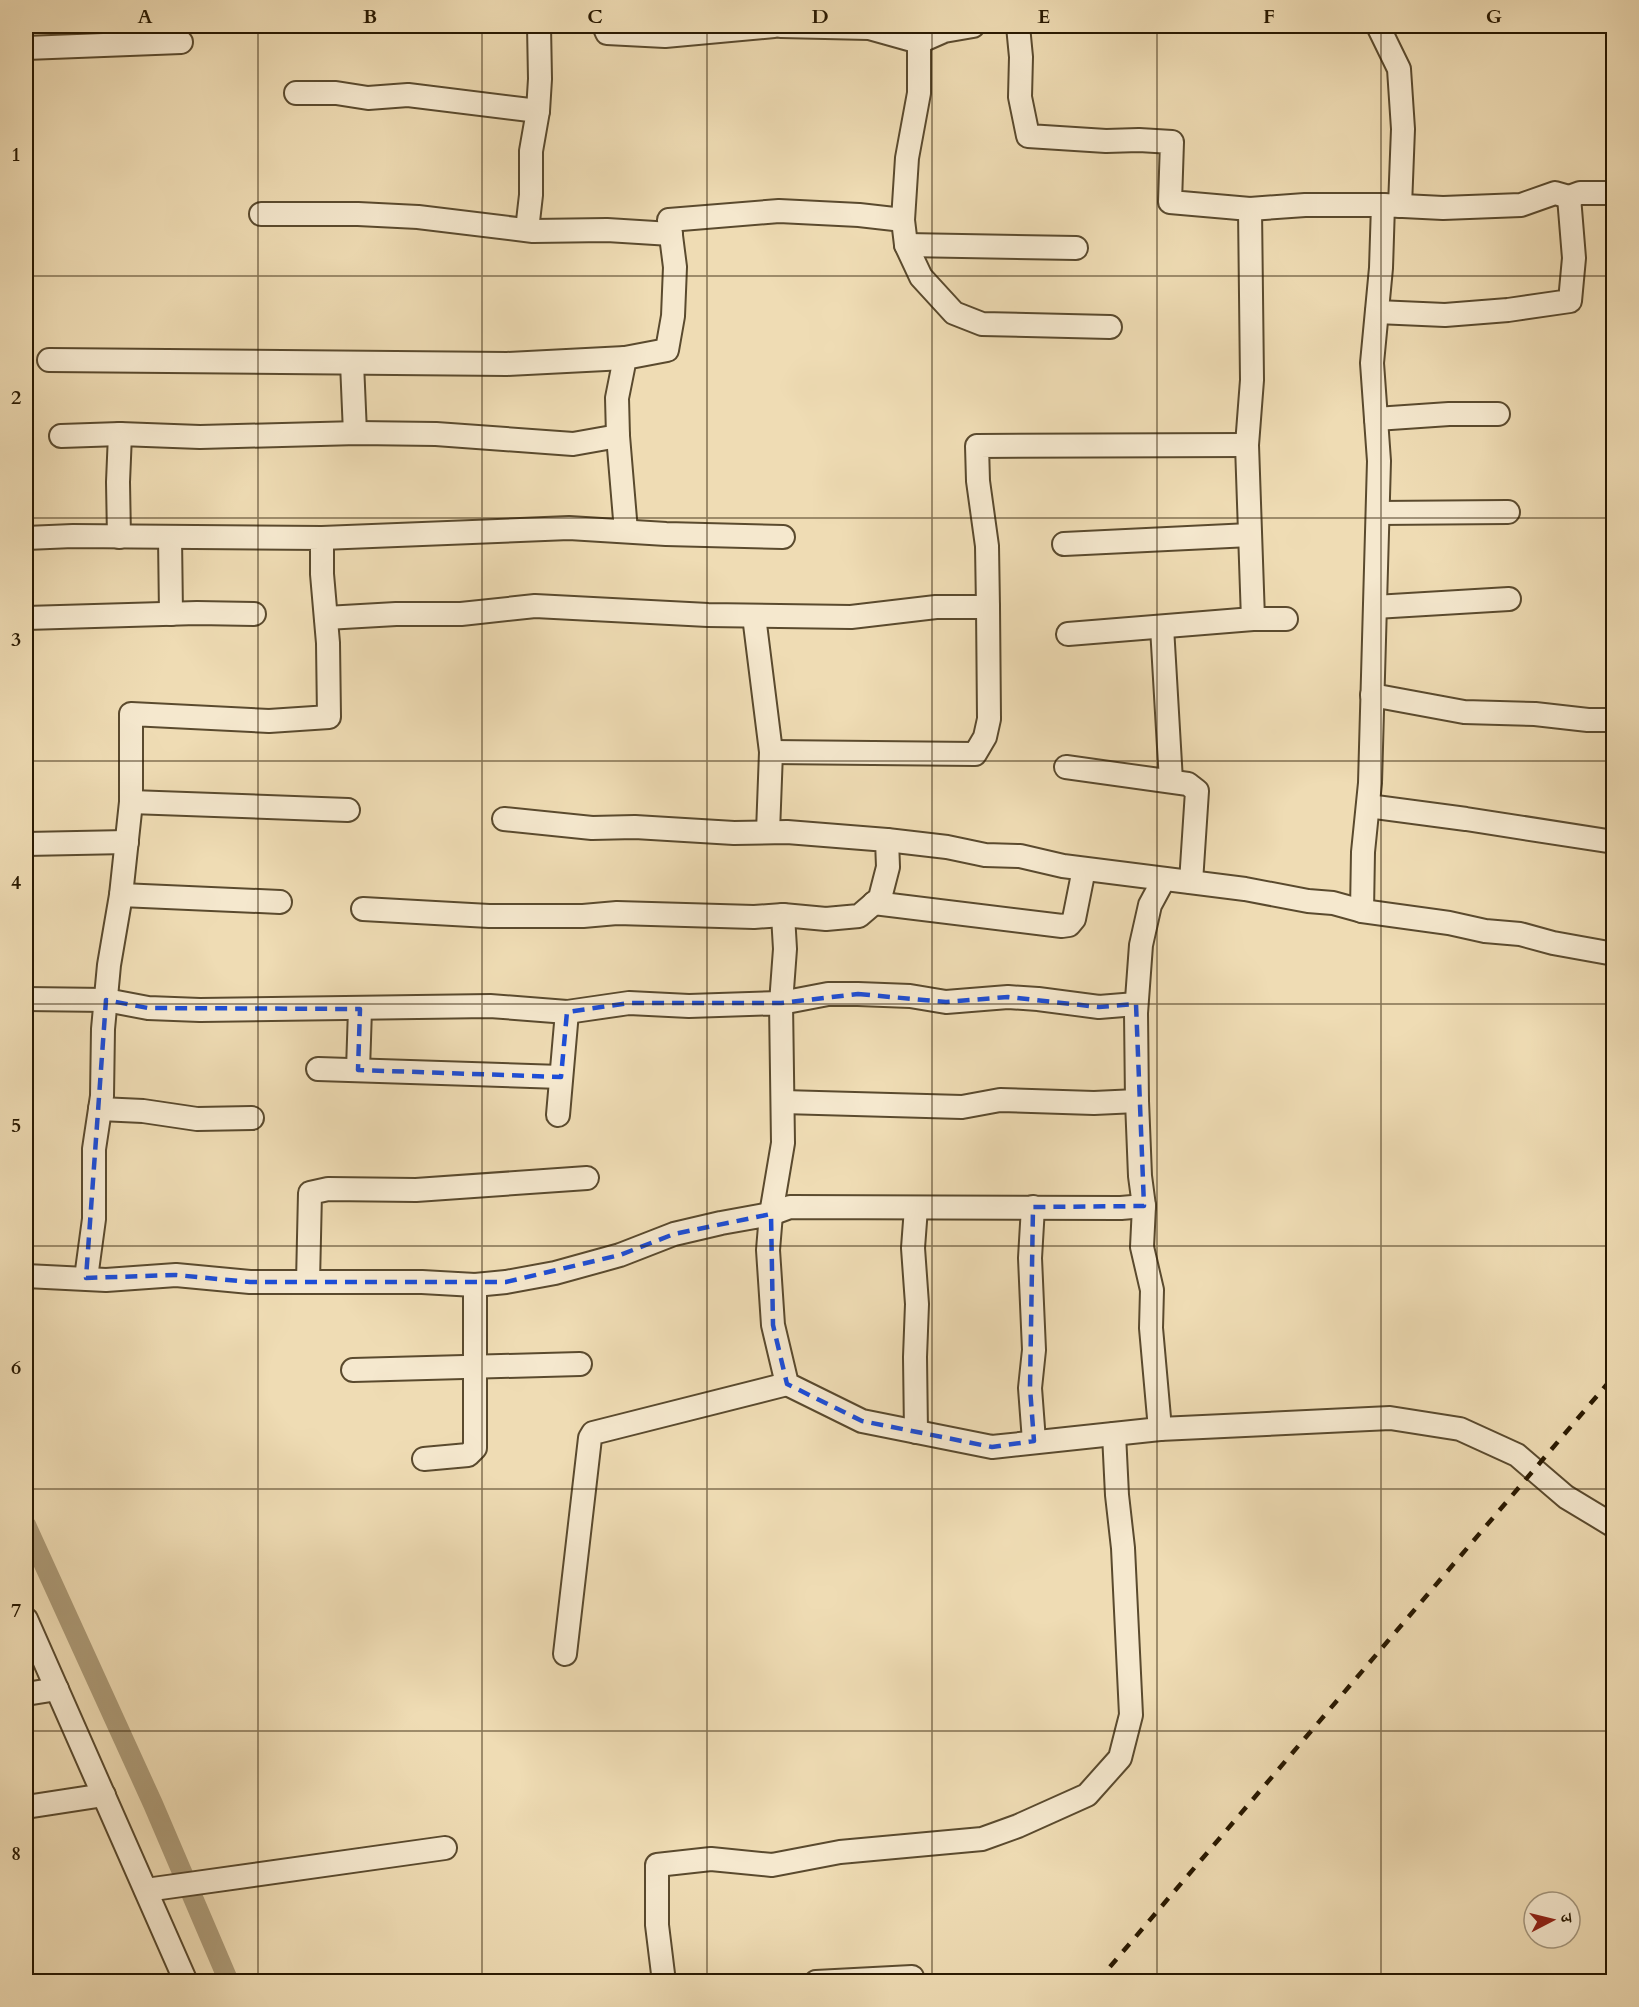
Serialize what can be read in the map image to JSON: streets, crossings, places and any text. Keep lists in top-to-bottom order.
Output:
{
  "north": "right",
  "grid": {
    "columns": [
      "A",
      "B",
      "C",
      "D",
      "E",
      "F",
      "G"
    ],
    "rows": [
      "1",
      "2",
      "3",
      "4",
      "5",
      "6",
      "7",
      "8"
    ]
  }
}
